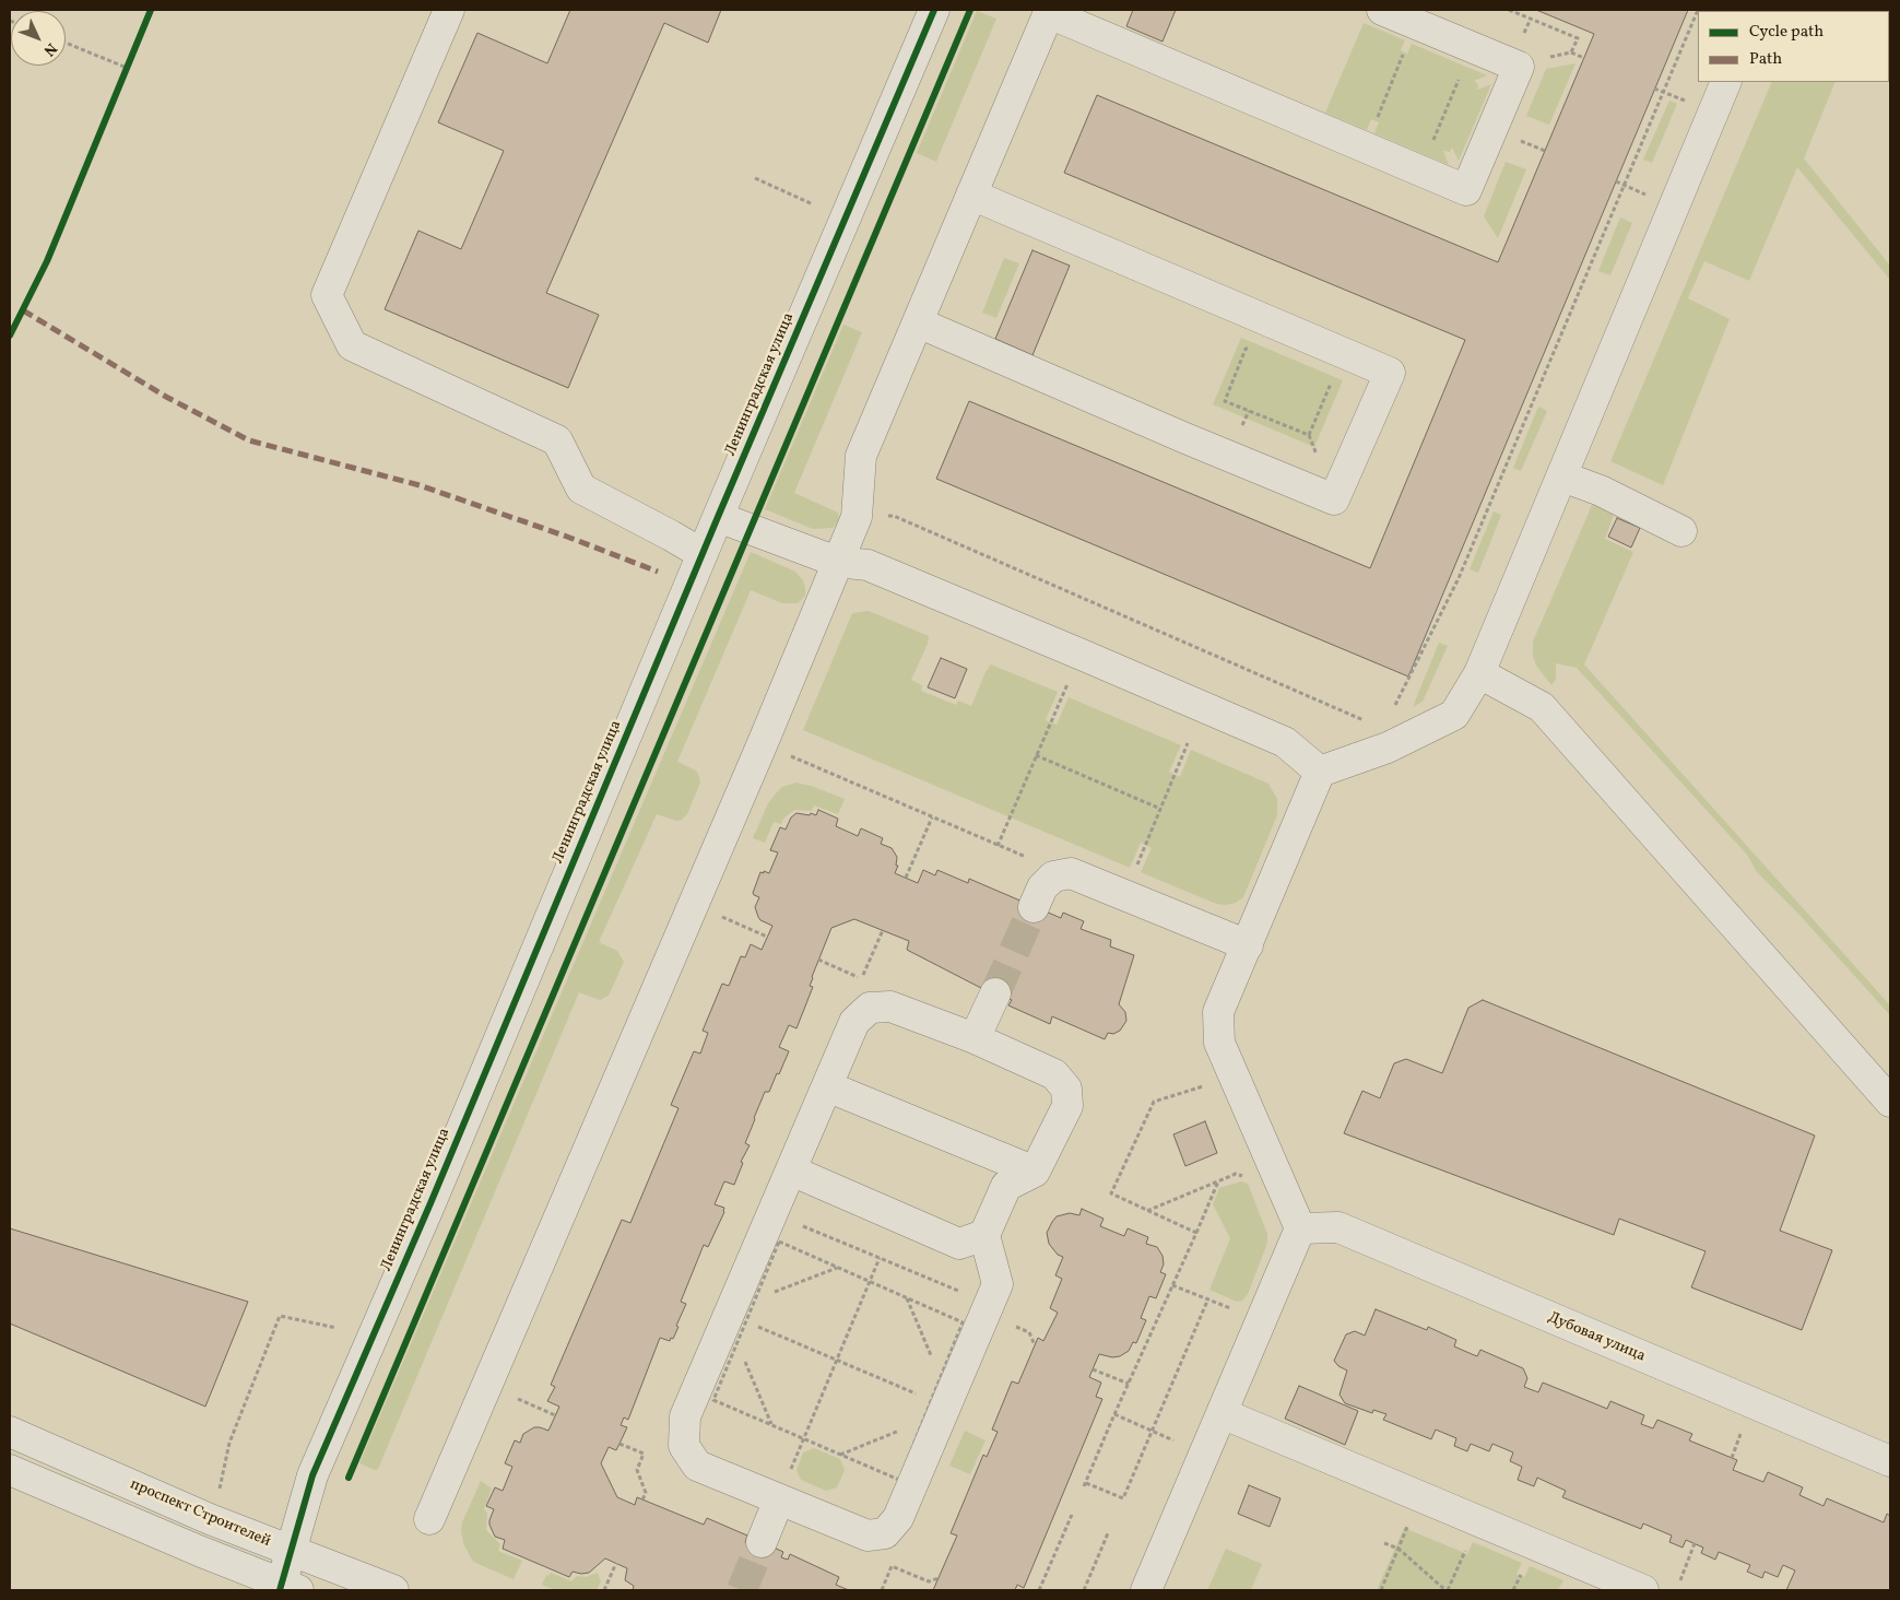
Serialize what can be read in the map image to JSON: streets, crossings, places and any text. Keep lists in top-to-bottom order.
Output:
{
  "streets": {
    "street": ["Ленинградская улица", "Дубовая улица", "проспект Строителей"]
  },
  "crossings": [
    ["Ленинградская улица", "проспект Строителей"]
  ],
  "legend": ["Cycle path", "Path"],
  "north": "bottom right"
}
